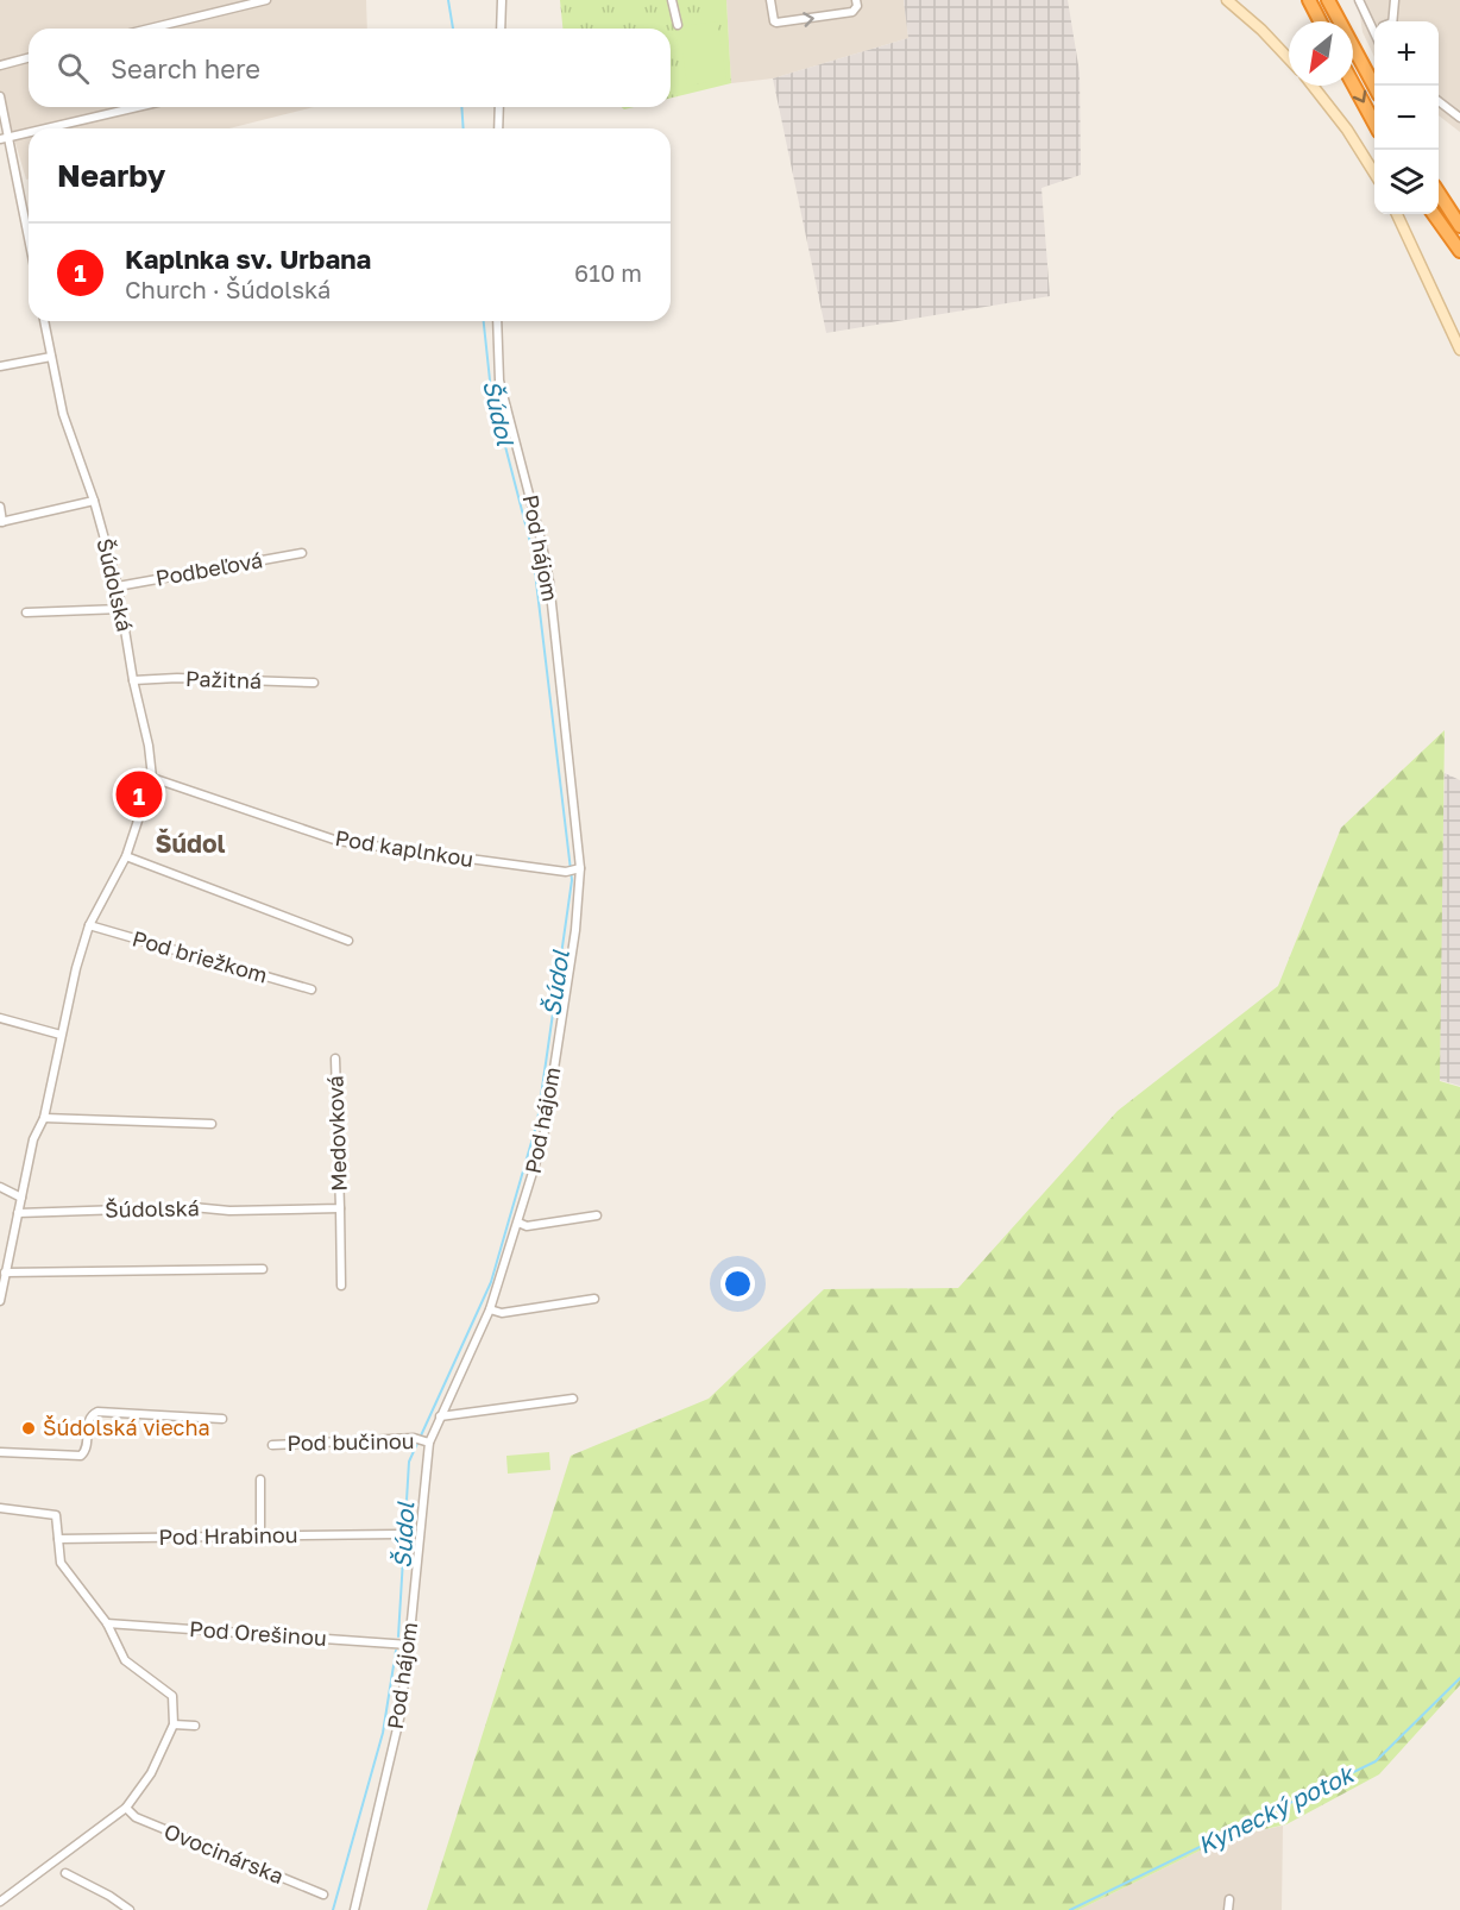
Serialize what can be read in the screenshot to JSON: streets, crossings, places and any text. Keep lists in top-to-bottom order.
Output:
{
  "streets": {
    "street": [
      "Pod hájom",
      "Podbeľová",
      "Šúdolská",
      "Pažitná",
      "Pod kaplnkou",
      "Pod briežkom",
      "Medovková",
      "Pod bučinou",
      "Pod Hrabinou",
      "Pod Orešinou",
      "Ovocinárska"
    ]
  },
  "crossings": [
    ["Pod hájom", "Pod kaplnkou"],
    ["Pod hájom", "Pod bučinou"],
    ["Pod hájom", "Pod Orešinou"],
    ["Podbeľová", "Šúdolská"],
    ["Šúdolská", "Pažitná"],
    ["Šúdolská", "Pod kaplnkou"],
    ["Šúdolská", "Pod briežkom"],
    ["Šúdolská", "Medovková"]
  ],
  "districts": ["Šúdol"],
  "water": ["Šúdol", "Kynecký potok"],
  "places": ["Šúdolská viecha"],
  "north": "bottom left",
  "page": {
    "map_buttons": ["+", "−"],
    "search": "Search here",
    "heading": "Nearby",
    "list": [
      {
        "mark": "1",
        "name": "Kaplnka sv. Urbana",
        "note": "Church · Šúdolská",
        "value": "610 m"
      }
    ],
    "pins": "1"
  }
}
